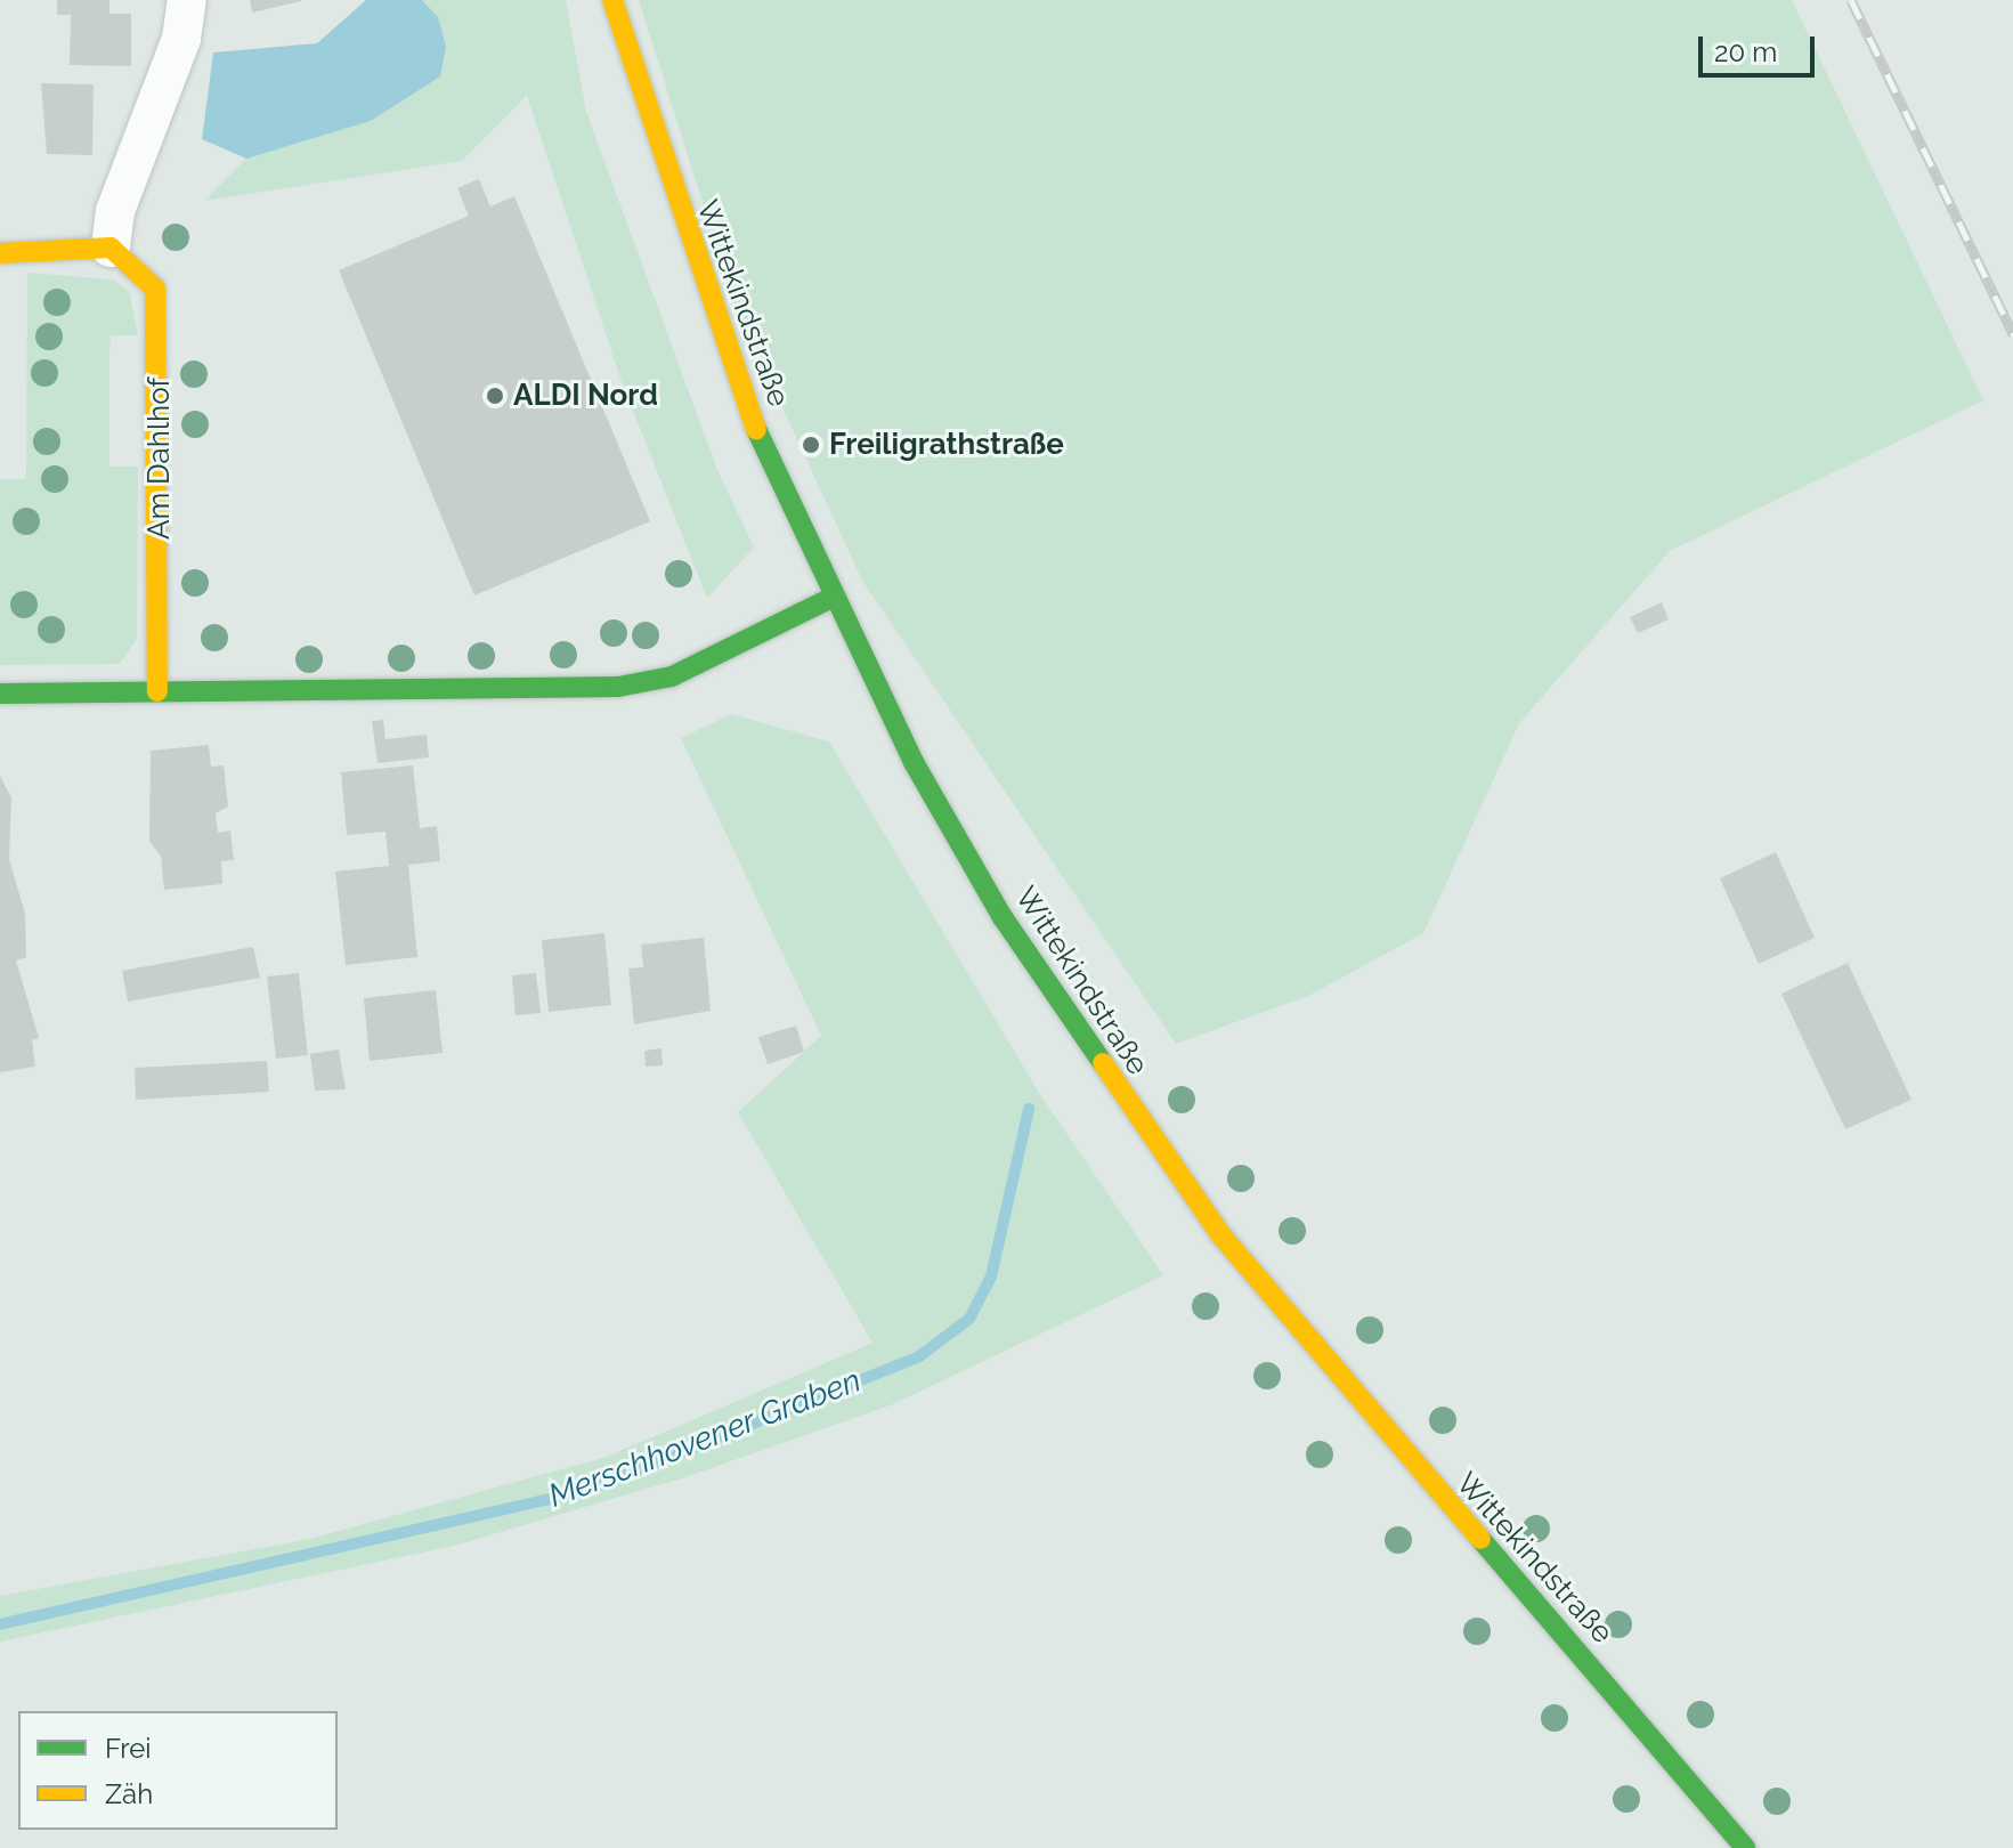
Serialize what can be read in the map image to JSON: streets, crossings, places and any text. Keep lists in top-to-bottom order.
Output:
{
  "streets": {
    "main road": ["Wittekindstraße", "Am Dahlhof"]
  },
  "water": ["Merschhovener Graben"],
  "places": ["ALDI Nord", "Freiligrathstraße"],
  "legend": ["Frei", "Zäh"],
  "scale_bar": "20 m"
}
